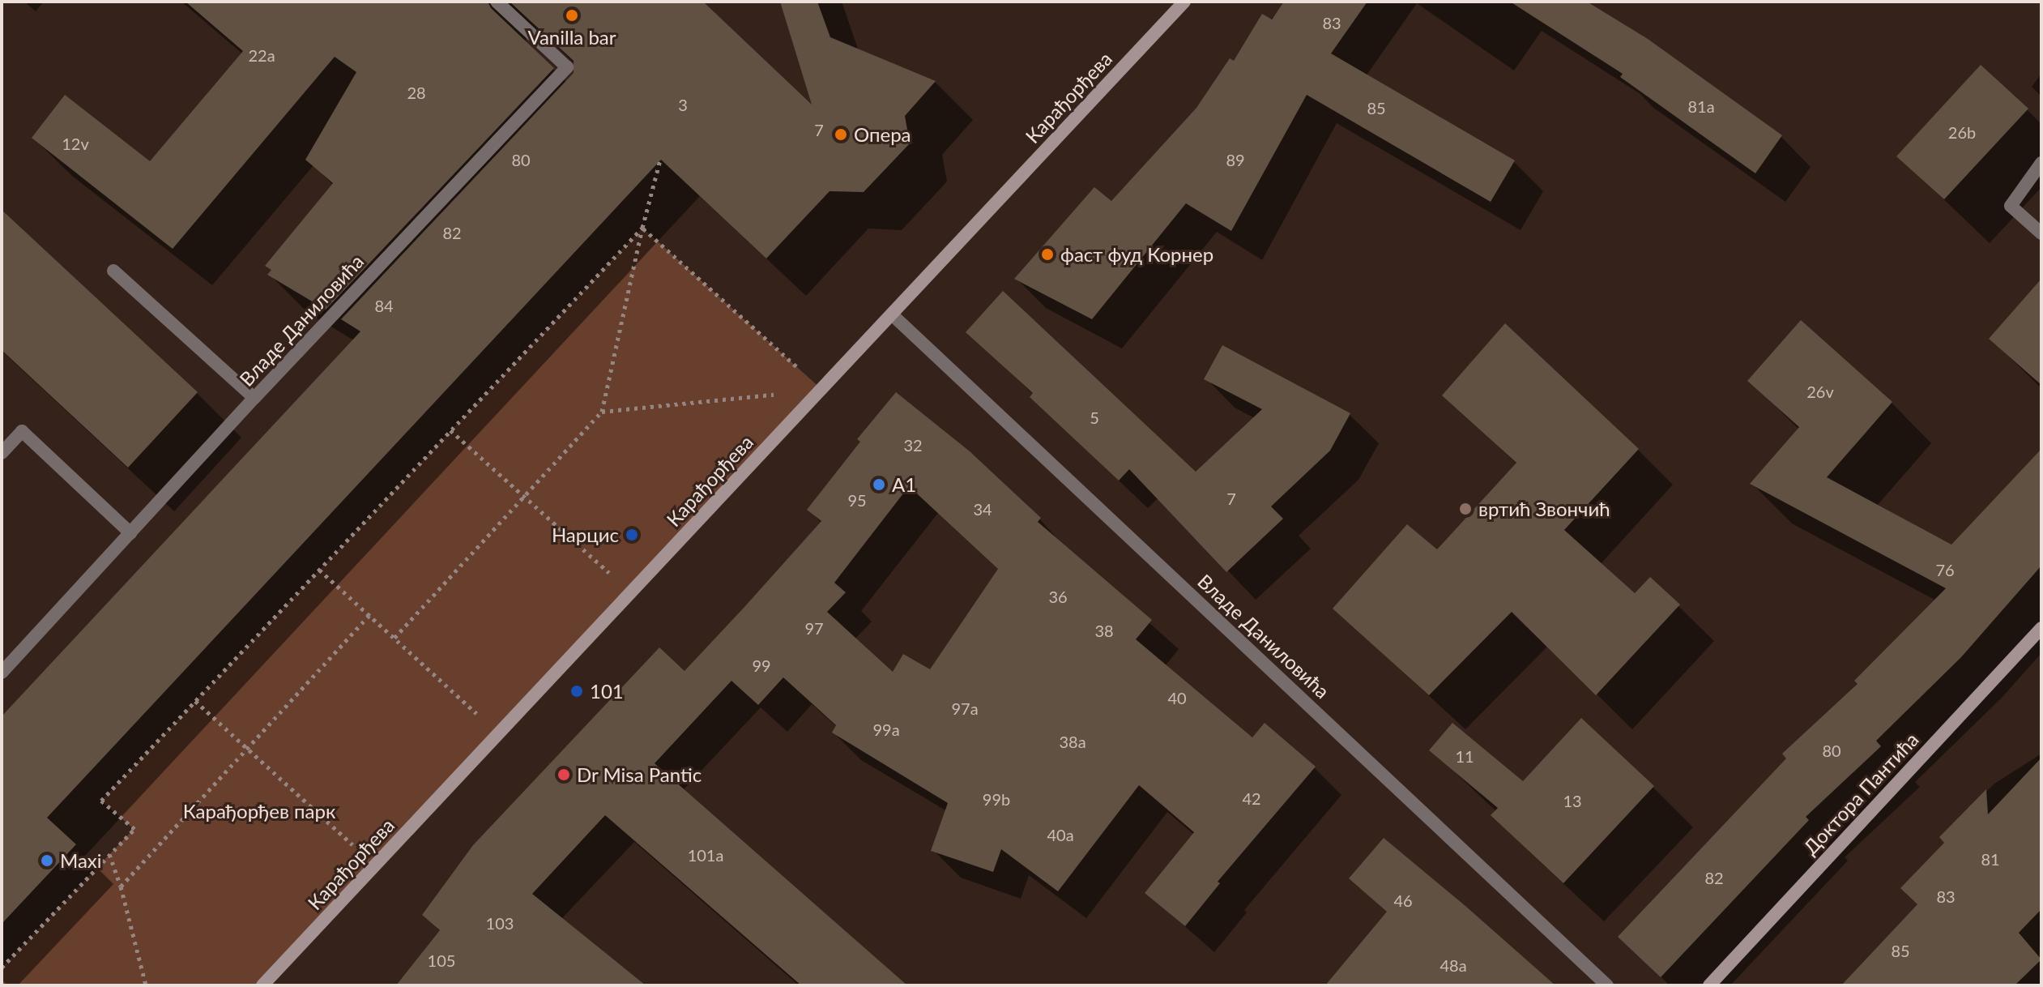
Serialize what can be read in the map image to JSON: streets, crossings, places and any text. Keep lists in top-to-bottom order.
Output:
{
  "streets": {
    "street": ["Карађорђева", "Владе Даниловића", "Доктора Пантића"]
  },
  "crossings": [
    ["Карађорђева", "Владе Даниловића"]
  ],
  "parks": ["Карађорђев парк"],
  "places": [
    "Vanilla bar",
    "Опера",
    "фаст фуд Корнер",
    "A1",
    "вртић Звончић",
    "Нарцис",
    "101",
    "Dr Misa Pantic",
    "Maxi"
  ],
  "house_numbers": [
    "83",
    "22a",
    "28",
    "3",
    "81a",
    "85",
    "7",
    "26b",
    "12v",
    "80",
    "89",
    "82",
    "84",
    "26v",
    "5",
    "32",
    "7",
    "95",
    "34",
    "76",
    "36",
    "97",
    "38",
    "99",
    "40",
    "97a",
    "99a",
    "38a",
    "80",
    "11",
    "42",
    "99b",
    "13",
    "40a",
    "101a",
    "81",
    "82",
    "83",
    "46",
    "103",
    "85",
    "105",
    "48a"
  ]
}
